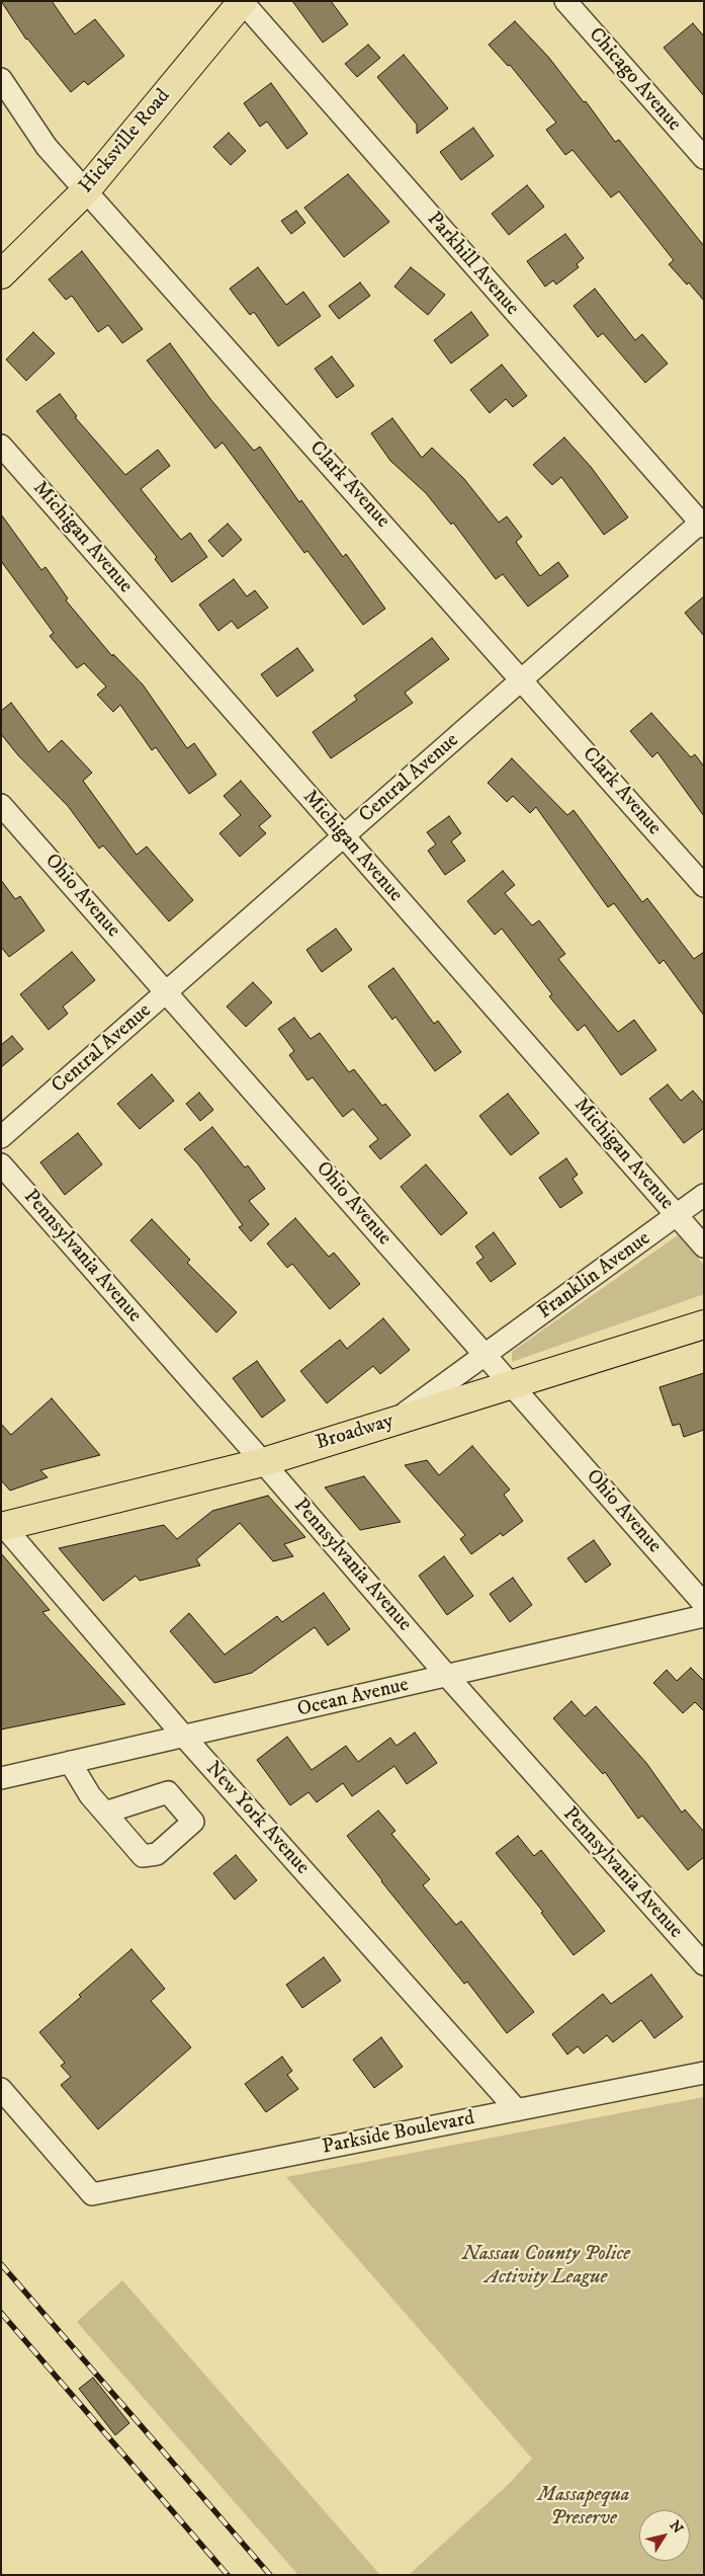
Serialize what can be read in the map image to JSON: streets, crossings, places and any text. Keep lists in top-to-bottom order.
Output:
{
  "streets": {
    "main road": ["Hicksville Road", "Broadway"],
    "street": [
      "Chicago Avenue",
      "Parkhill Avenue",
      "Clark Avenue",
      "Michigan Avenue",
      "Central Avenue",
      "Ohio Avenue",
      "Pennsylvania Avenue",
      "Franklin Avenue",
      "Ocean Avenue",
      "New York Avenue",
      "Parkside Boulevard"
    ]
  },
  "crossings": [
    ["Hicksville Road", "Parkhill Avenue"],
    ["Hicksville Road", "Clark Avenue"],
    ["Parkhill Avenue", "Central Avenue"],
    ["Clark Avenue", "Central Avenue"],
    ["Michigan Avenue", "Central Avenue"],
    ["Michigan Avenue", "Franklin Avenue"],
    ["Central Avenue", "Ohio Avenue"],
    ["Ohio Avenue", "Franklin Avenue"],
    ["Ohio Avenue", "Broadway"],
    ["Pennsylvania Avenue", "Broadway"],
    ["Pennsylvania Avenue", "Ocean Avenue"],
    ["Franklin Avenue", "Broadway"],
    ["Broadway", "New York Avenue"],
    ["Ocean Avenue", "New York Avenue"],
    ["New York Avenue", "Parkside Boulevard"]
  ],
  "parks": ["Nassau County Police Activity League", "Massapequa Preserve"],
  "north": "top right"
}
